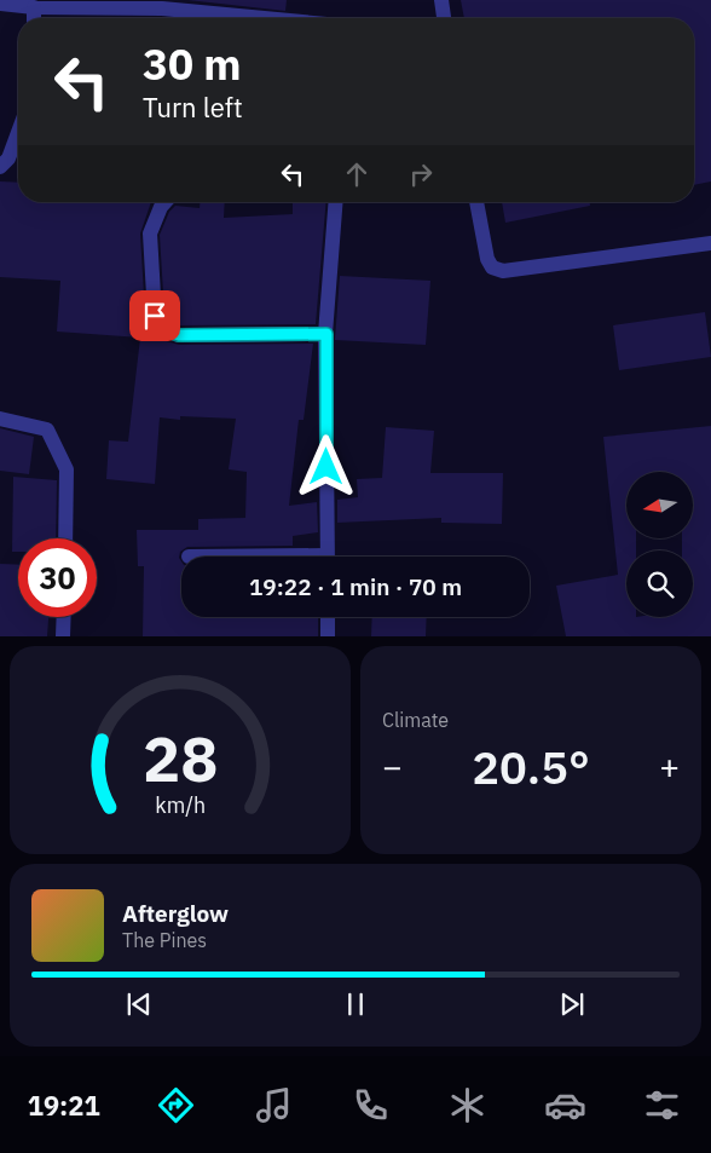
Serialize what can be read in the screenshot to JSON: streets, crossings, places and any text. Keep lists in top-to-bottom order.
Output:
{
  "north": "left",
  "page": {
    "turn": ["30 m", "Turn left"],
    "limit": "30",
    "trip": "19:22 · 1 min · 70 m",
    "tile": "Climate",
    "heat": ["−", "20.5°", "+"],
    "song": ["Afterglow", "The Pines"],
    "tabs": "19:21",
    "gauge": ["28", "km/h"]
  }
}
